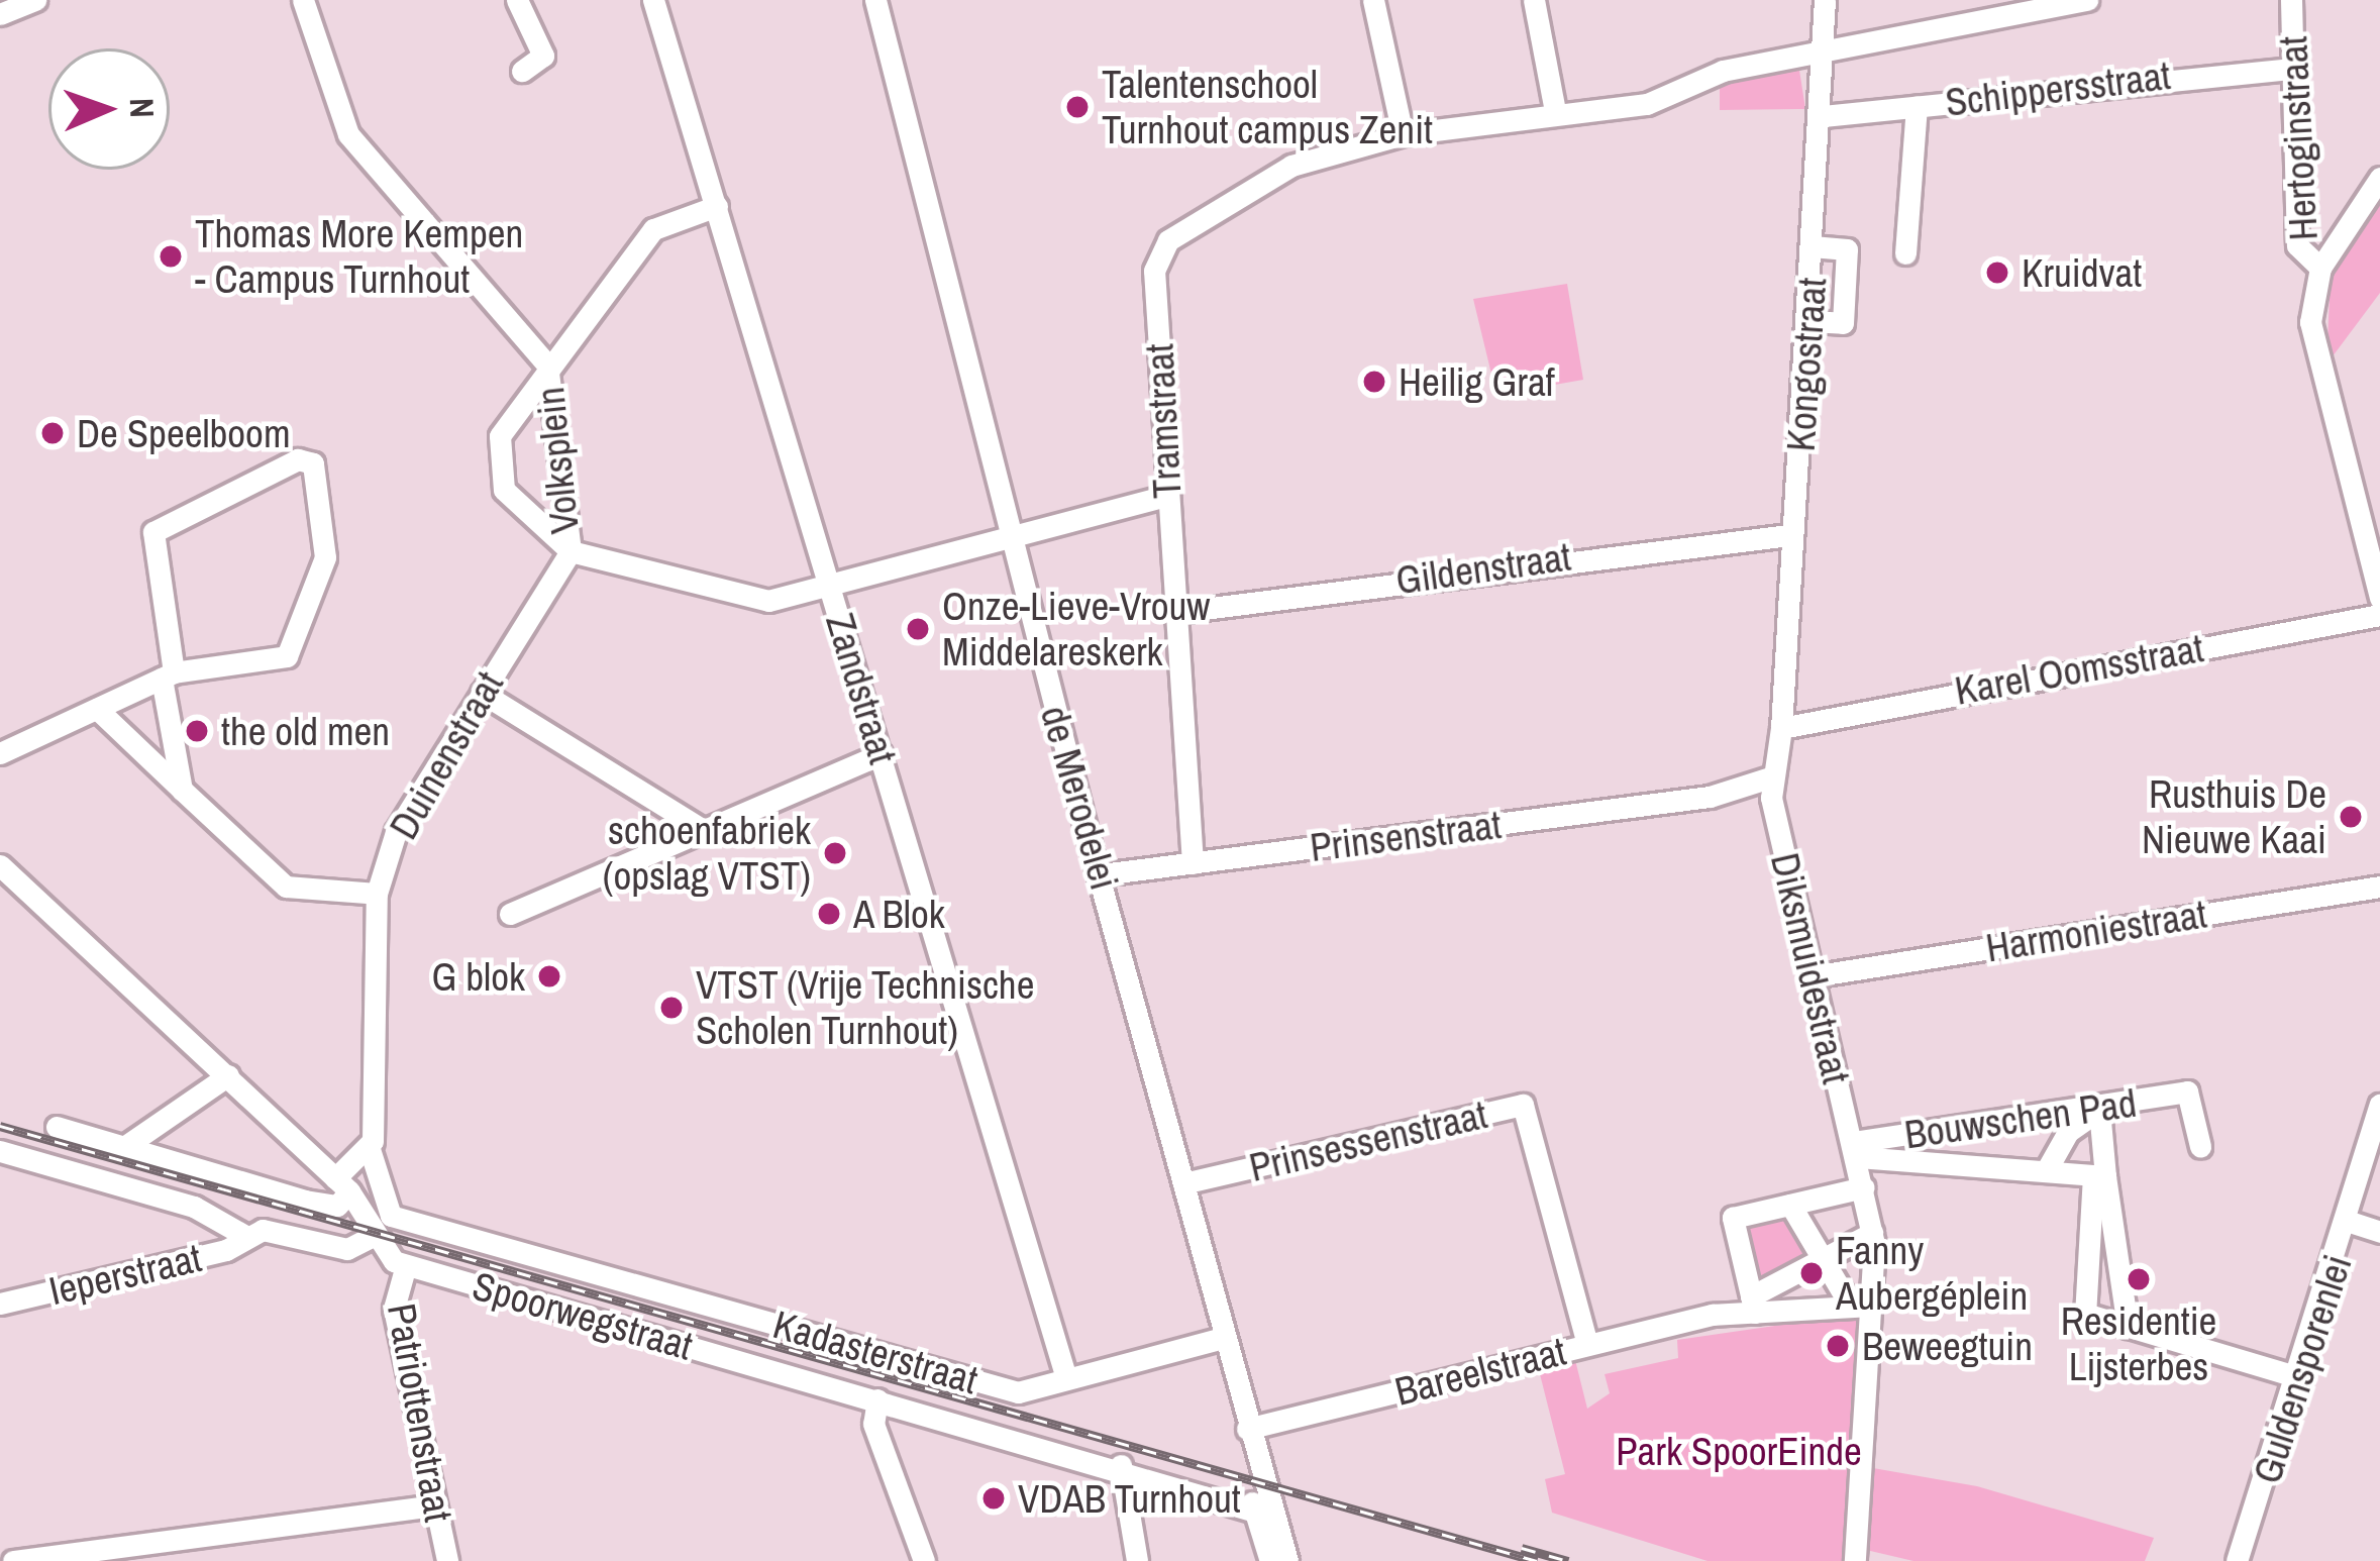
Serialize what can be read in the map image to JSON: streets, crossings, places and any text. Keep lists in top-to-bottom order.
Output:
{
  "streets": {
    "street": [
      "Schippersstraat",
      "Hertoginstraat",
      "Kongostraat",
      "Tramstraat",
      "Volksplein",
      "Gildenstraat",
      "Karel Oomsstraat",
      "Zandstraat",
      "Duinenstraat",
      "de Merodelei",
      "Prinsenstraat",
      "Harmoniestraat",
      "Diksmuidestraat",
      "Bouwschen Pad",
      "Prinsessenstraat",
      "Ieperstraat",
      "Spoorwegstraat",
      "Kadasterstraat",
      "Guldensporenlei",
      "Bareelstraat",
      "Patriottenstraat"
    ]
  },
  "crossings": [
    ["Schippersstraat", "Hertoginstraat"],
    ["Schippersstraat", "Kongostraat"],
    ["Kongostraat", "Gildenstraat"],
    ["Kongostraat", "Karel Oomsstraat"],
    ["Kongostraat", "Prinsenstraat"],
    ["Kongostraat", "Diksmuidestraat"],
    ["Tramstraat", "Gildenstraat"],
    ["Tramstraat", "Prinsenstraat"],
    ["Volksplein", "Duinenstraat"],
    ["Zandstraat", "Kadasterstraat"],
    ["Duinenstraat", "Kadasterstraat"],
    ["de Merodelei", "Prinsenstraat"],
    ["de Merodelei", "Prinsessenstraat"],
    ["de Merodelei", "Spoorwegstraat"],
    ["de Merodelei", "Kadasterstraat"],
    ["de Merodelei", "Bareelstraat"],
    ["Prinsenstraat", "Diksmuidestraat"],
    ["Harmoniestraat", "Diksmuidestraat"],
    ["Diksmuidestraat", "Bouwschen Pad"],
    ["Diksmuidestraat", "Bareelstraat"],
    ["Prinsessenstraat", "Bareelstraat"],
    ["Spoorwegstraat", "Patriottenstraat"]
  ],
  "parks": ["Park SpoorEinde"],
  "places": [
    "Talentenschool Turnhout campus Zenit",
    "Thomas More Kempen - Campus Turnhout",
    "Kruidvat",
    "Heilig Graf",
    "De Speelboom",
    "Onze-Lieve-Vrouw Middelareskerk",
    "the old men",
    "Rusthuis De Nieuwe Kaai",
    "schoenfabriek (opslag VTST)",
    "A Blok",
    "G blok",
    "VTST (Vrije Technische Scholen Turnhout)",
    "Fanny Aubergéplein",
    "Residentie Lijsterbes",
    "Beweegtuin",
    "VDAB Turnhout"
  ],
  "north": "right"
}
